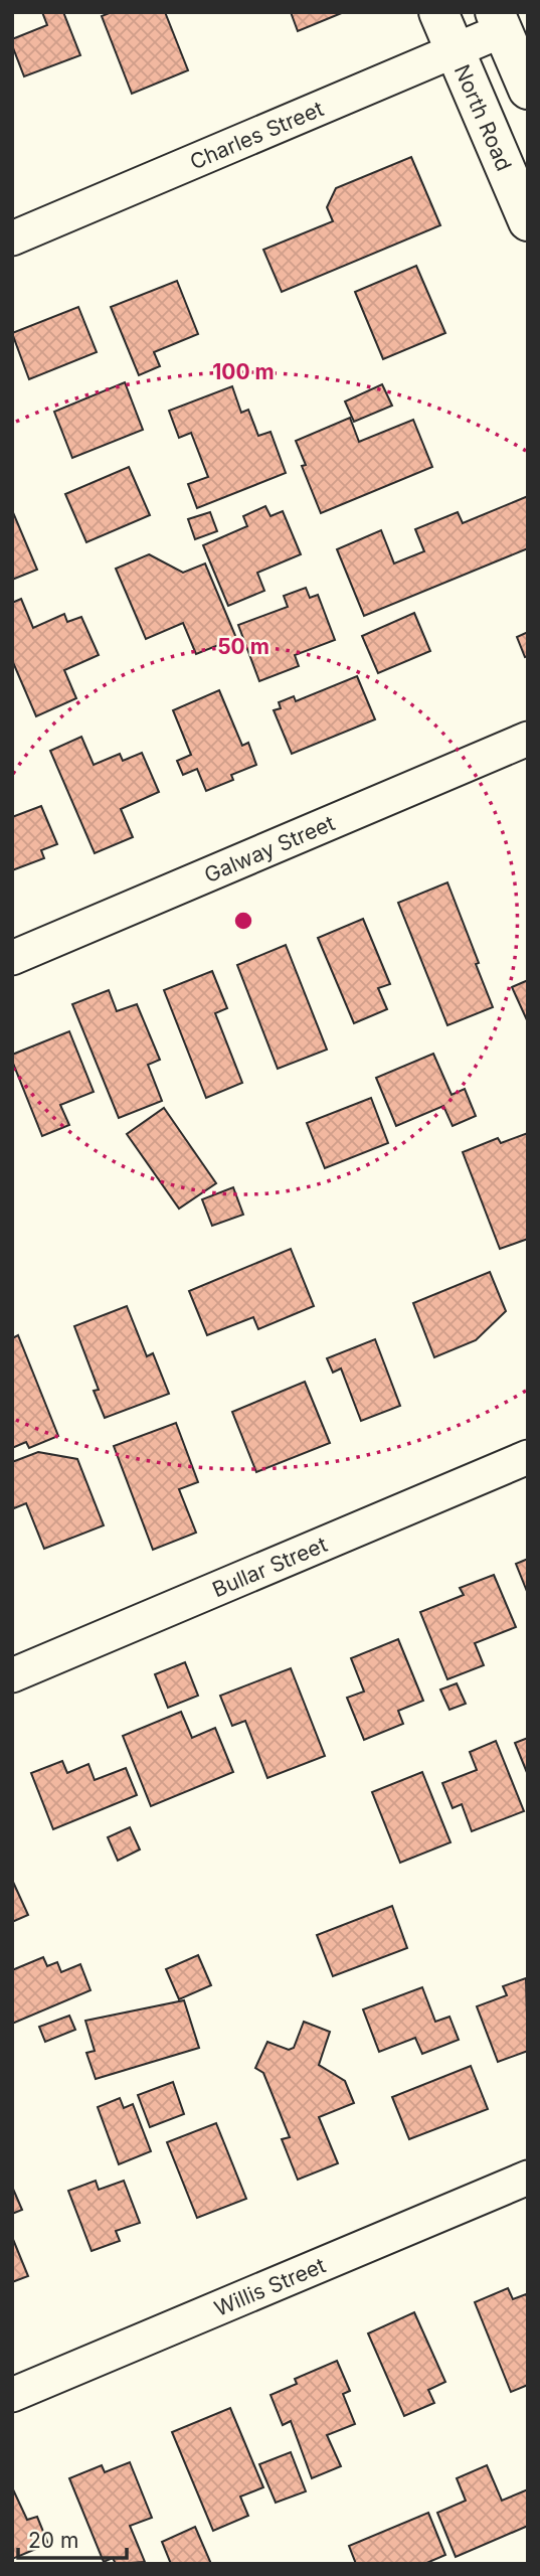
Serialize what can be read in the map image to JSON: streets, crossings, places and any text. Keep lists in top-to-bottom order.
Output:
{
  "streets": {
    "main road": ["North Road"],
    "street": [
      "Charles Street",
      "Galway Street",
      "Bullar Street",
      "Willis Street"
    ]
  },
  "crossings": [
    ["North Road", "Charles Street"]
  ],
  "scale_bar": "20 m",
  "rings": ["100 m", "50 m"]
}
